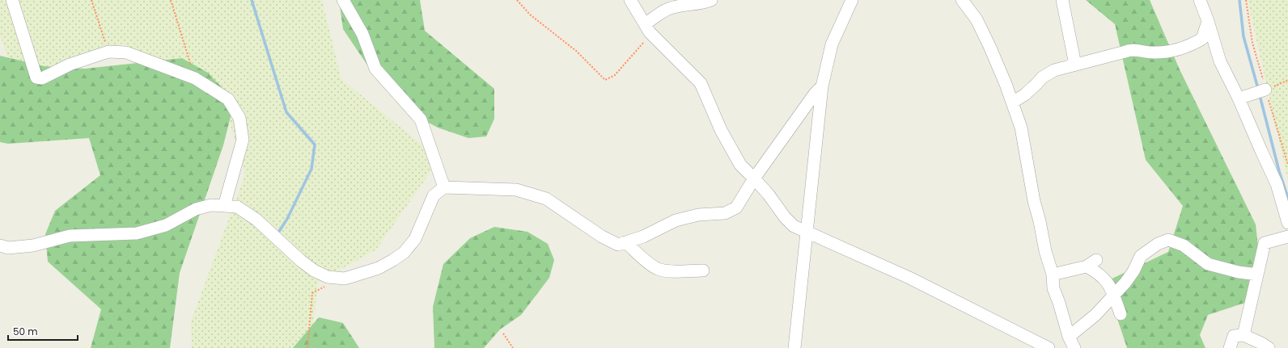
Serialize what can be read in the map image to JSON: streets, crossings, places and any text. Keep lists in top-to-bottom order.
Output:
{
  "scale_bar": "50 m"
}
